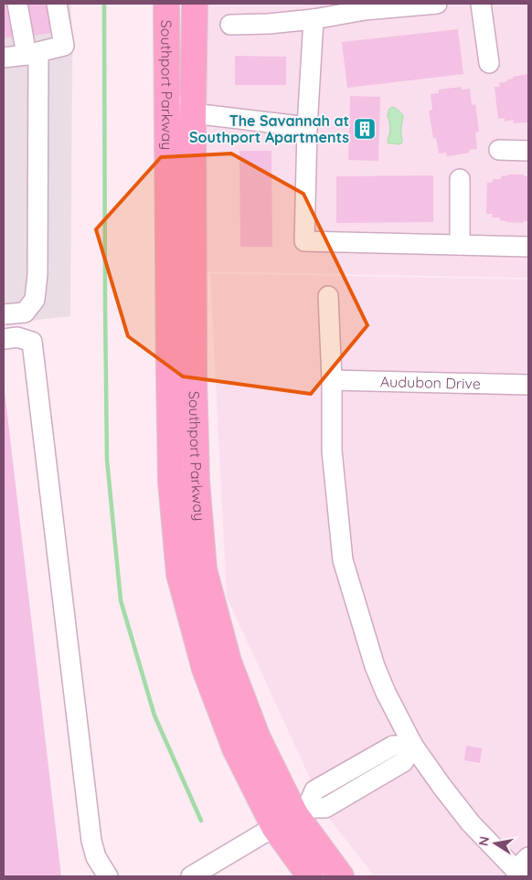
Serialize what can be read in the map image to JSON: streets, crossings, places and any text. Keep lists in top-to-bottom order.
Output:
{
  "streets": {
    "main road": ["Southport Parkway"],
    "street": ["Audubon Drive"]
  },
  "places": {
    "building": ["The Savannah at Southport Apartments"]
  },
  "north": "left"
}
